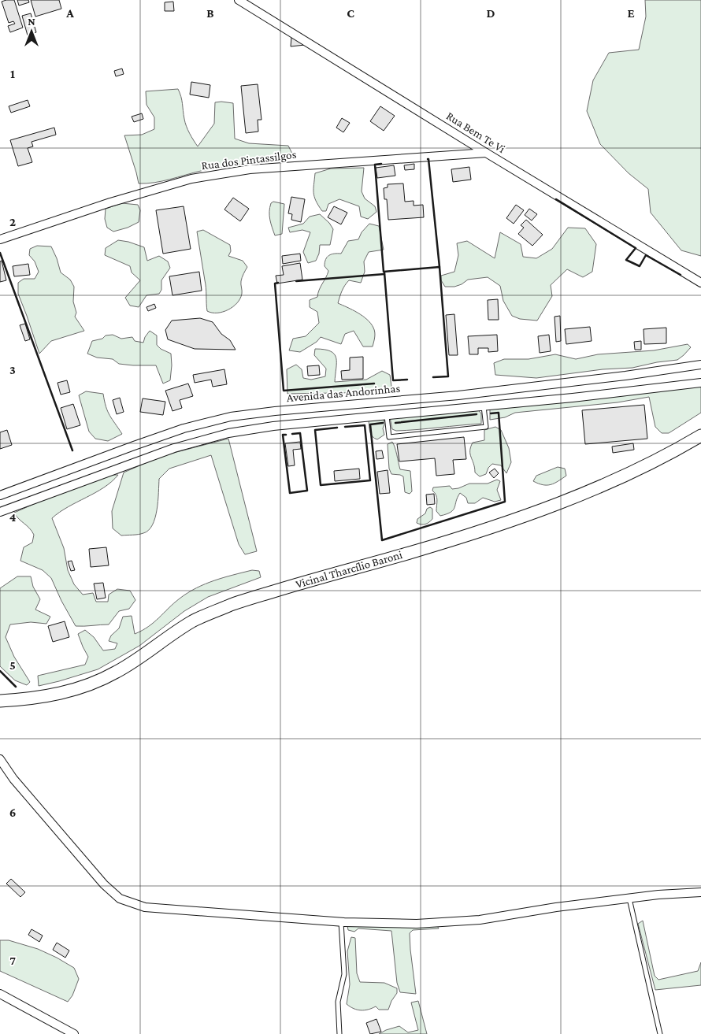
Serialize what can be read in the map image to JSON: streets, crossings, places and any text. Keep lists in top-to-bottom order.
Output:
{
  "streets": {
    "main road": ["Vicinal Tharcílio Baroni"],
    "street": ["Rua Bem Te Vi", "Rua dos Pintassilgos", "Avenida das Andorinhas"]
  },
  "crossings": [
    ["Rua Bem Te Vi", "Rua dos Pintassilgos"]
  ],
  "north": "top",
  "grid": {
    "columns": [
      "A",
      "B",
      "C",
      "D",
      "E"
    ],
    "rows": [
      "1",
      "2",
      "3",
      "4",
      "5",
      "6",
      "7"
    ]
  }
}
